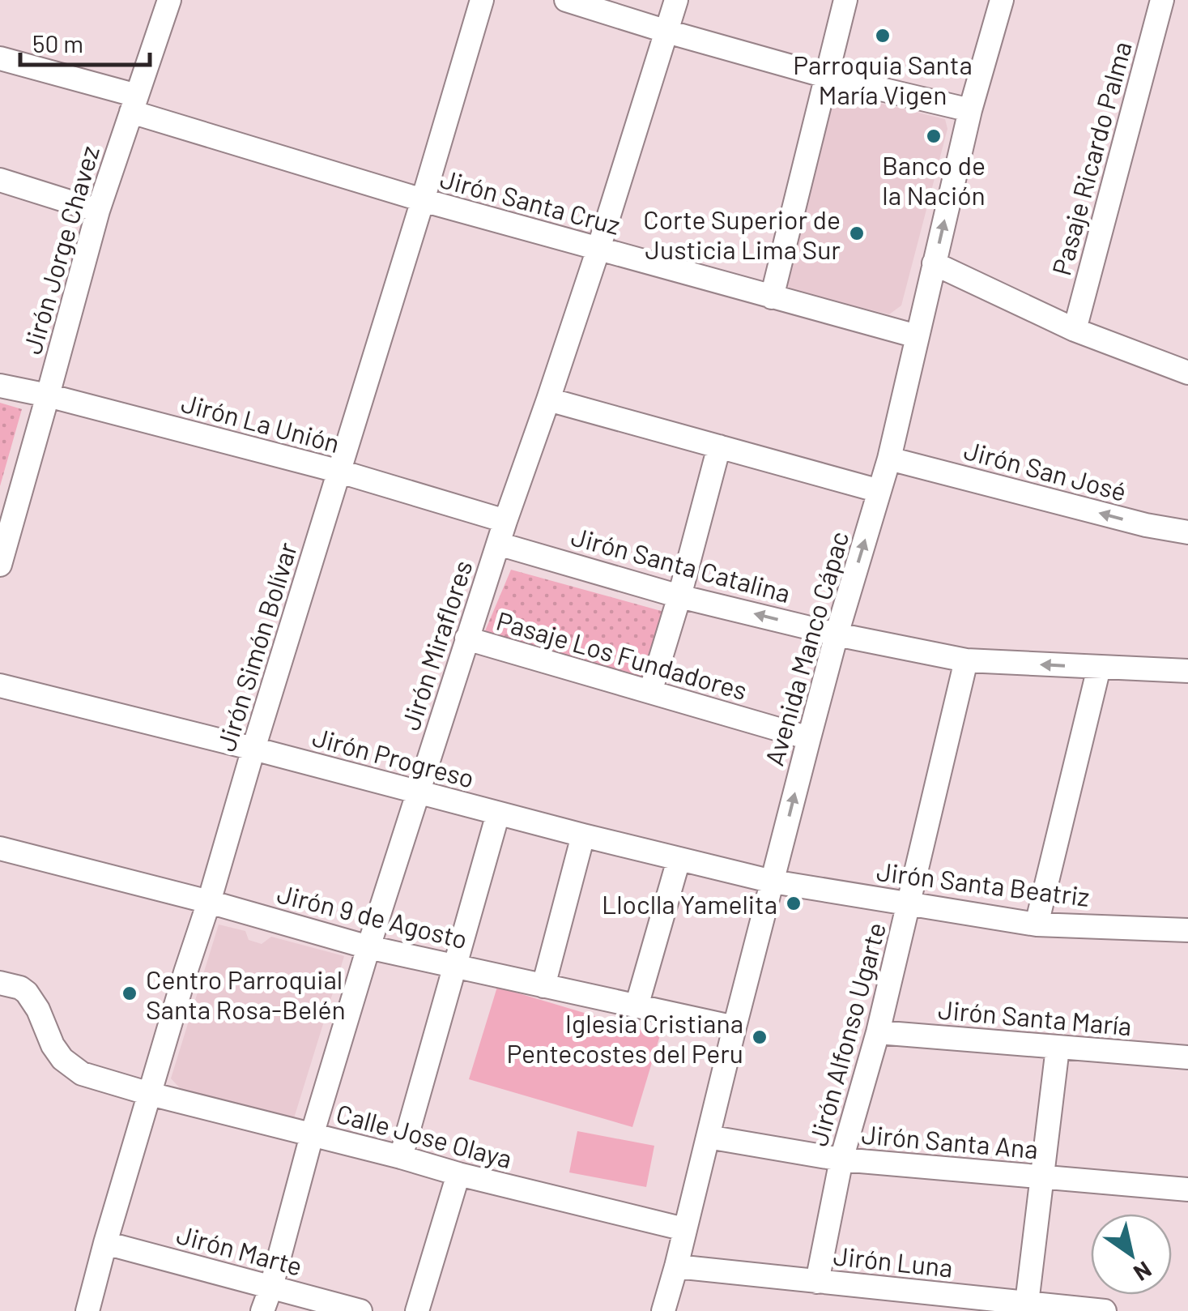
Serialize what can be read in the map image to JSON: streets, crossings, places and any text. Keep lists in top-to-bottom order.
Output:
{
  "streets": {
    "street": [
      "Pasaje Ricardo Palma",
      "Jirón Santa Cruz",
      "Jirón Jorge Chavez",
      "Jirón La Unión",
      "Jirón San José",
      "Jirón Santa Catalina",
      "Jirón Miraflores",
      "Jirón Simón Bolívar",
      "Avenida Manco Cápac",
      "Pasaje Los Fundadores",
      "Jirón Progreso",
      "Jirón Santa Beatriz",
      "Jirón 9 de Agosto",
      "Jirón Santa María",
      "Jirón Alfonso Ugarte",
      "Calle Jose Olaya",
      "Jirón Santa Ana",
      "Jirón Marte",
      "Jirón Luna"
    ]
  },
  "crossings": [
    ["Jirón Santa Cruz", "Jirón Jorge Chavez"],
    ["Jirón Santa Cruz", "Jirón Miraflores"],
    ["Jirón Santa Cruz", "Jirón Simón Bolívar"],
    ["Jirón Santa Cruz", "Avenida Manco Cápac"],
    ["Jirón Jorge Chavez", "Jirón La Unión"],
    ["Jirón La Unión", "Jirón Miraflores"],
    ["Jirón La Unión", "Jirón Simón Bolívar"],
    ["Jirón San José", "Avenida Manco Cápac"],
    ["Jirón Santa Catalina", "Jirón Miraflores"],
    ["Jirón Santa Catalina", "Avenida Manco Cápac"],
    ["Jirón Santa Catalina", "Jirón Alfonso Ugarte"],
    ["Jirón Miraflores", "Pasaje Los Fundadores"],
    ["Jirón Miraflores", "Jirón Progreso"],
    ["Jirón Miraflores", "Jirón 9 de Agosto"],
    ["Jirón Miraflores", "Calle Jose Olaya"],
    ["Jirón Miraflores", "Jirón Marte"],
    ["Jirón Simón Bolívar", "Jirón Progreso"],
    ["Jirón Simón Bolívar", "Jirón 9 de Agosto"],
    ["Jirón Simón Bolívar", "Calle Jose Olaya"],
    ["Jirón Simón Bolívar", "Jirón Marte"],
    ["Avenida Manco Cápac", "Pasaje Los Fundadores"],
    ["Avenida Manco Cápac", "Jirón Progreso"],
    ["Avenida Manco Cápac", "Jirón Santa Beatriz"],
    ["Avenida Manco Cápac", "Jirón 9 de Agosto"],
    ["Avenida Manco Cápac", "Calle Jose Olaya"],
    ["Avenida Manco Cápac", "Jirón Santa Ana"],
    ["Avenida Manco Cápac", "Jirón Luna"],
    ["Jirón Progreso", "Jirón Santa Beatriz"],
    ["Jirón Santa Beatriz", "Jirón Alfonso Ugarte"],
    ["Jirón Santa María", "Jirón Alfonso Ugarte"],
    ["Jirón Alfonso Ugarte", "Jirón Santa Ana"],
    ["Jirón Alfonso Ugarte", "Jirón Luna"]
  ],
  "places": [
    "Parroquia Santa María Vigen",
    "Banco de la Nación",
    "Corte Superior de Justicia Lima Sur",
    "Lloclla Yamelita",
    "Centro Parroquial Santa Rosa-Belén",
    "Iglesia Cristiana Pentecostes del Peru"
  ],
  "scale_bar": "50 m",
  "north": "bottom right"
}
